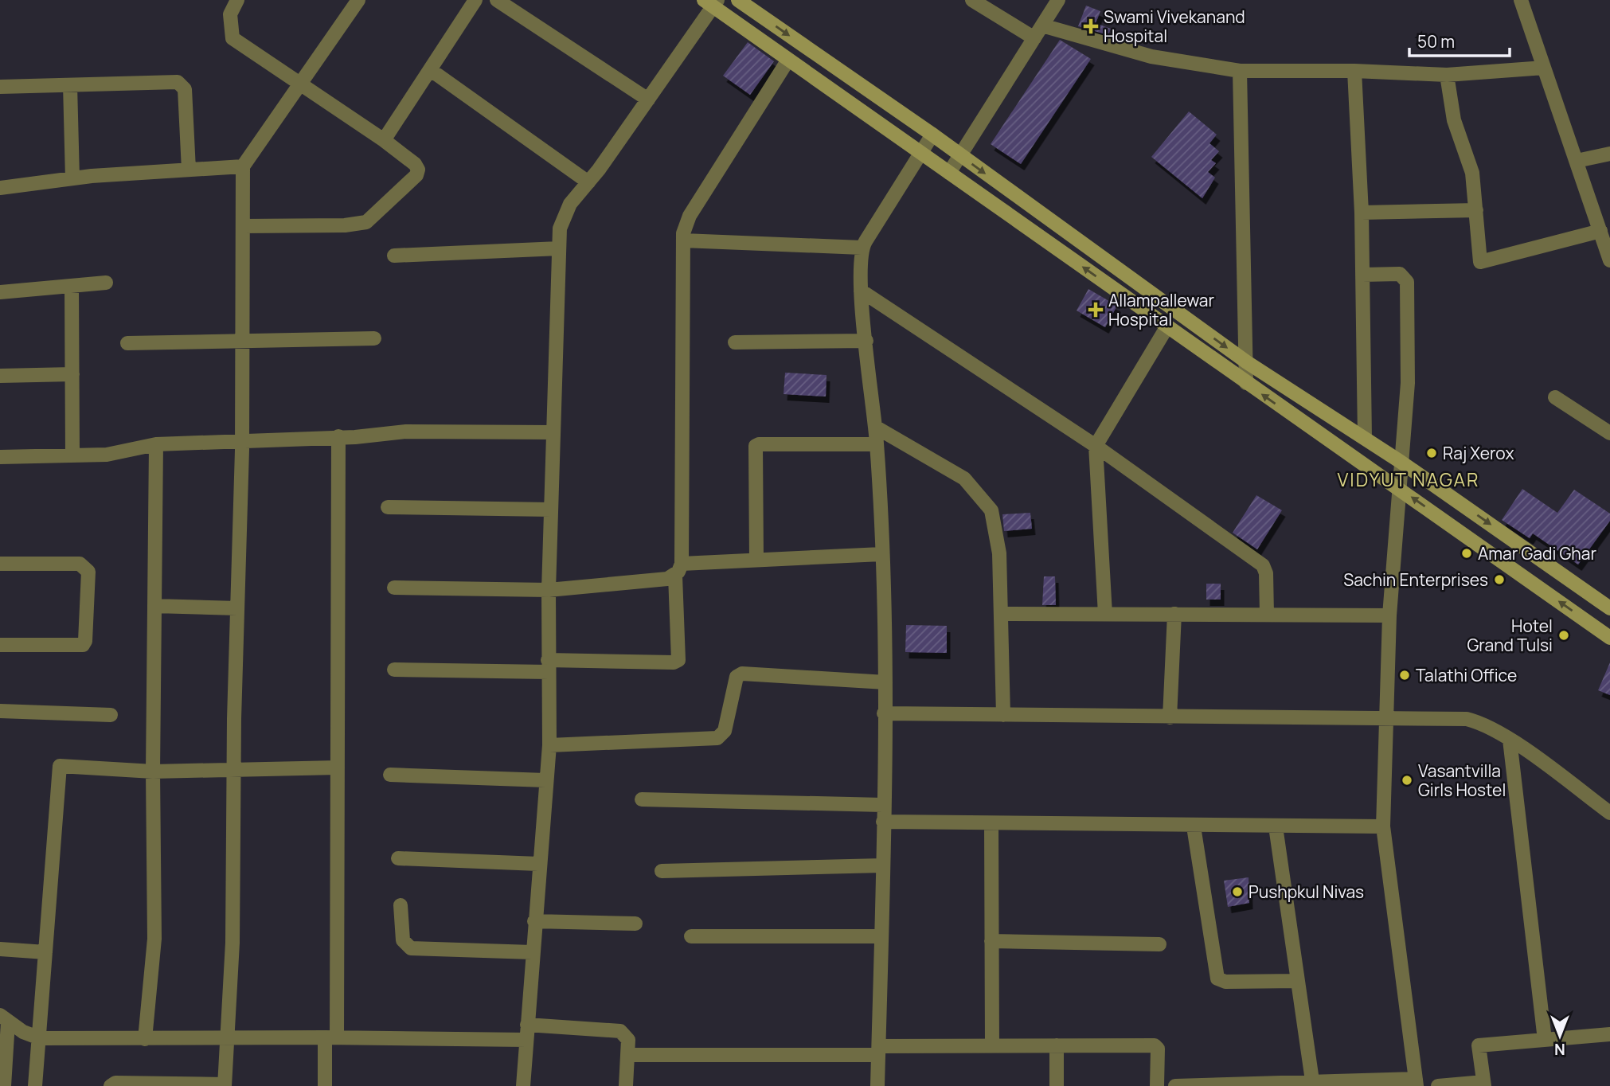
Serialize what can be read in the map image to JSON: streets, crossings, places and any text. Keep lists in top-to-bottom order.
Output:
{
  "districts": ["VIDYUT NAGAR"],
  "places": {
    "health": ["Swami Vivekanand Hospital", "Allampallewar Hospital"],
    "other": [
      "Raj Xerox",
      "Amar Gadi Ghar",
      "Sachin Enterprises",
      "Hotel Grand Tulsi",
      "Talathi Office",
      "Vasantvilla Girls Hostel",
      "Pushpkul Nivas"
    ]
  },
  "scale_bar": "50 m",
  "north": "bottom"
}
